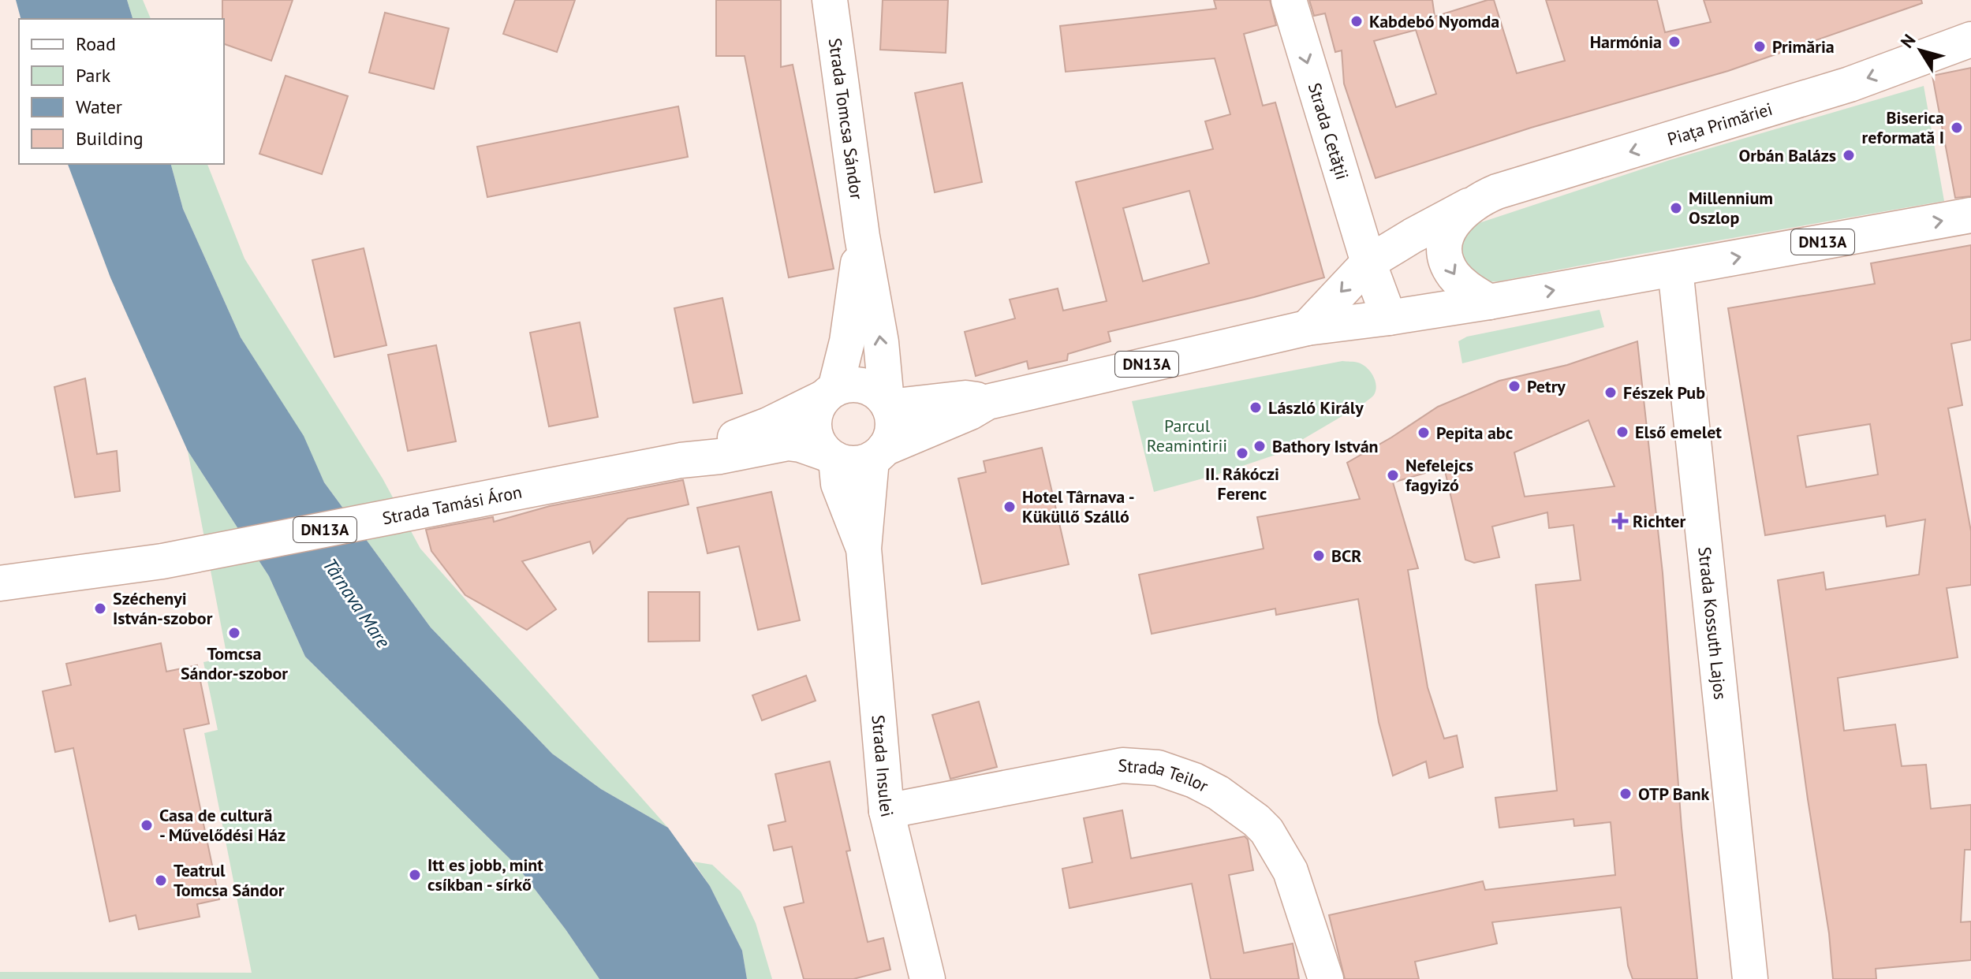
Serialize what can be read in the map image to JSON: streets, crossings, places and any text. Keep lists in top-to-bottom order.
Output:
{
  "streets": {
    "main road": [
      "Strada Tomcsa Sándor",
      "Piața Primăriei",
      "Strada Cetății",
      "DN13A",
      "Strada Tamási Áron",
      "Strada Kossuth Lajos",
      "Strada Insulei",
      "Strada Teilor"
    ]
  },
  "crossings": [
    ["Piața Primăriei", "Strada Cetății"],
    ["Piața Primăriei", "DN13A"],
    ["Strada Cetății", "DN13A"],
    ["DN13A", "Strada Tamási Áron"],
    ["DN13A", "Strada Kossuth Lajos"],
    ["DN13A", "Strada Insulei"],
    ["Strada Tamási Áron", "Strada Insulei"],
    ["Strada Insulei", "Strada Teilor"]
  ],
  "one_way": ["Strada Cetății"],
  "water": ["Târnava Mare"],
  "parks": ["Parcul Reamintirii"],
  "places": {
    "other": [
      "Kabdebó Nyomda",
      "Harmónia",
      "Primăria",
      "Biserica reformată I",
      "Orbán Balázs",
      "Millennium Oszlop",
      "Petry",
      "Fészek Pub",
      "László Király",
      "Első emelet",
      "Pepita abc",
      "Bathory István",
      "II. Rákóczi Ferenc",
      "Nefelejcs fagyizó",
      "Hotel Târnava - Küküllő Szálló",
      "BCR",
      "Széchenyi István-szobor",
      "Tomcsa Sándor-szobor",
      "OTP Bank",
      "Casa de cultură - Művelődési Ház",
      "Itt es jobb, mint csíkban - sírkő",
      "Teatrul Tomcsa Sándor"
    ],
    "health": ["Richter"]
  },
  "legend": [
    "Road",
    "Park",
    "Water",
    "Building"
  ],
  "north": "top left"
}
